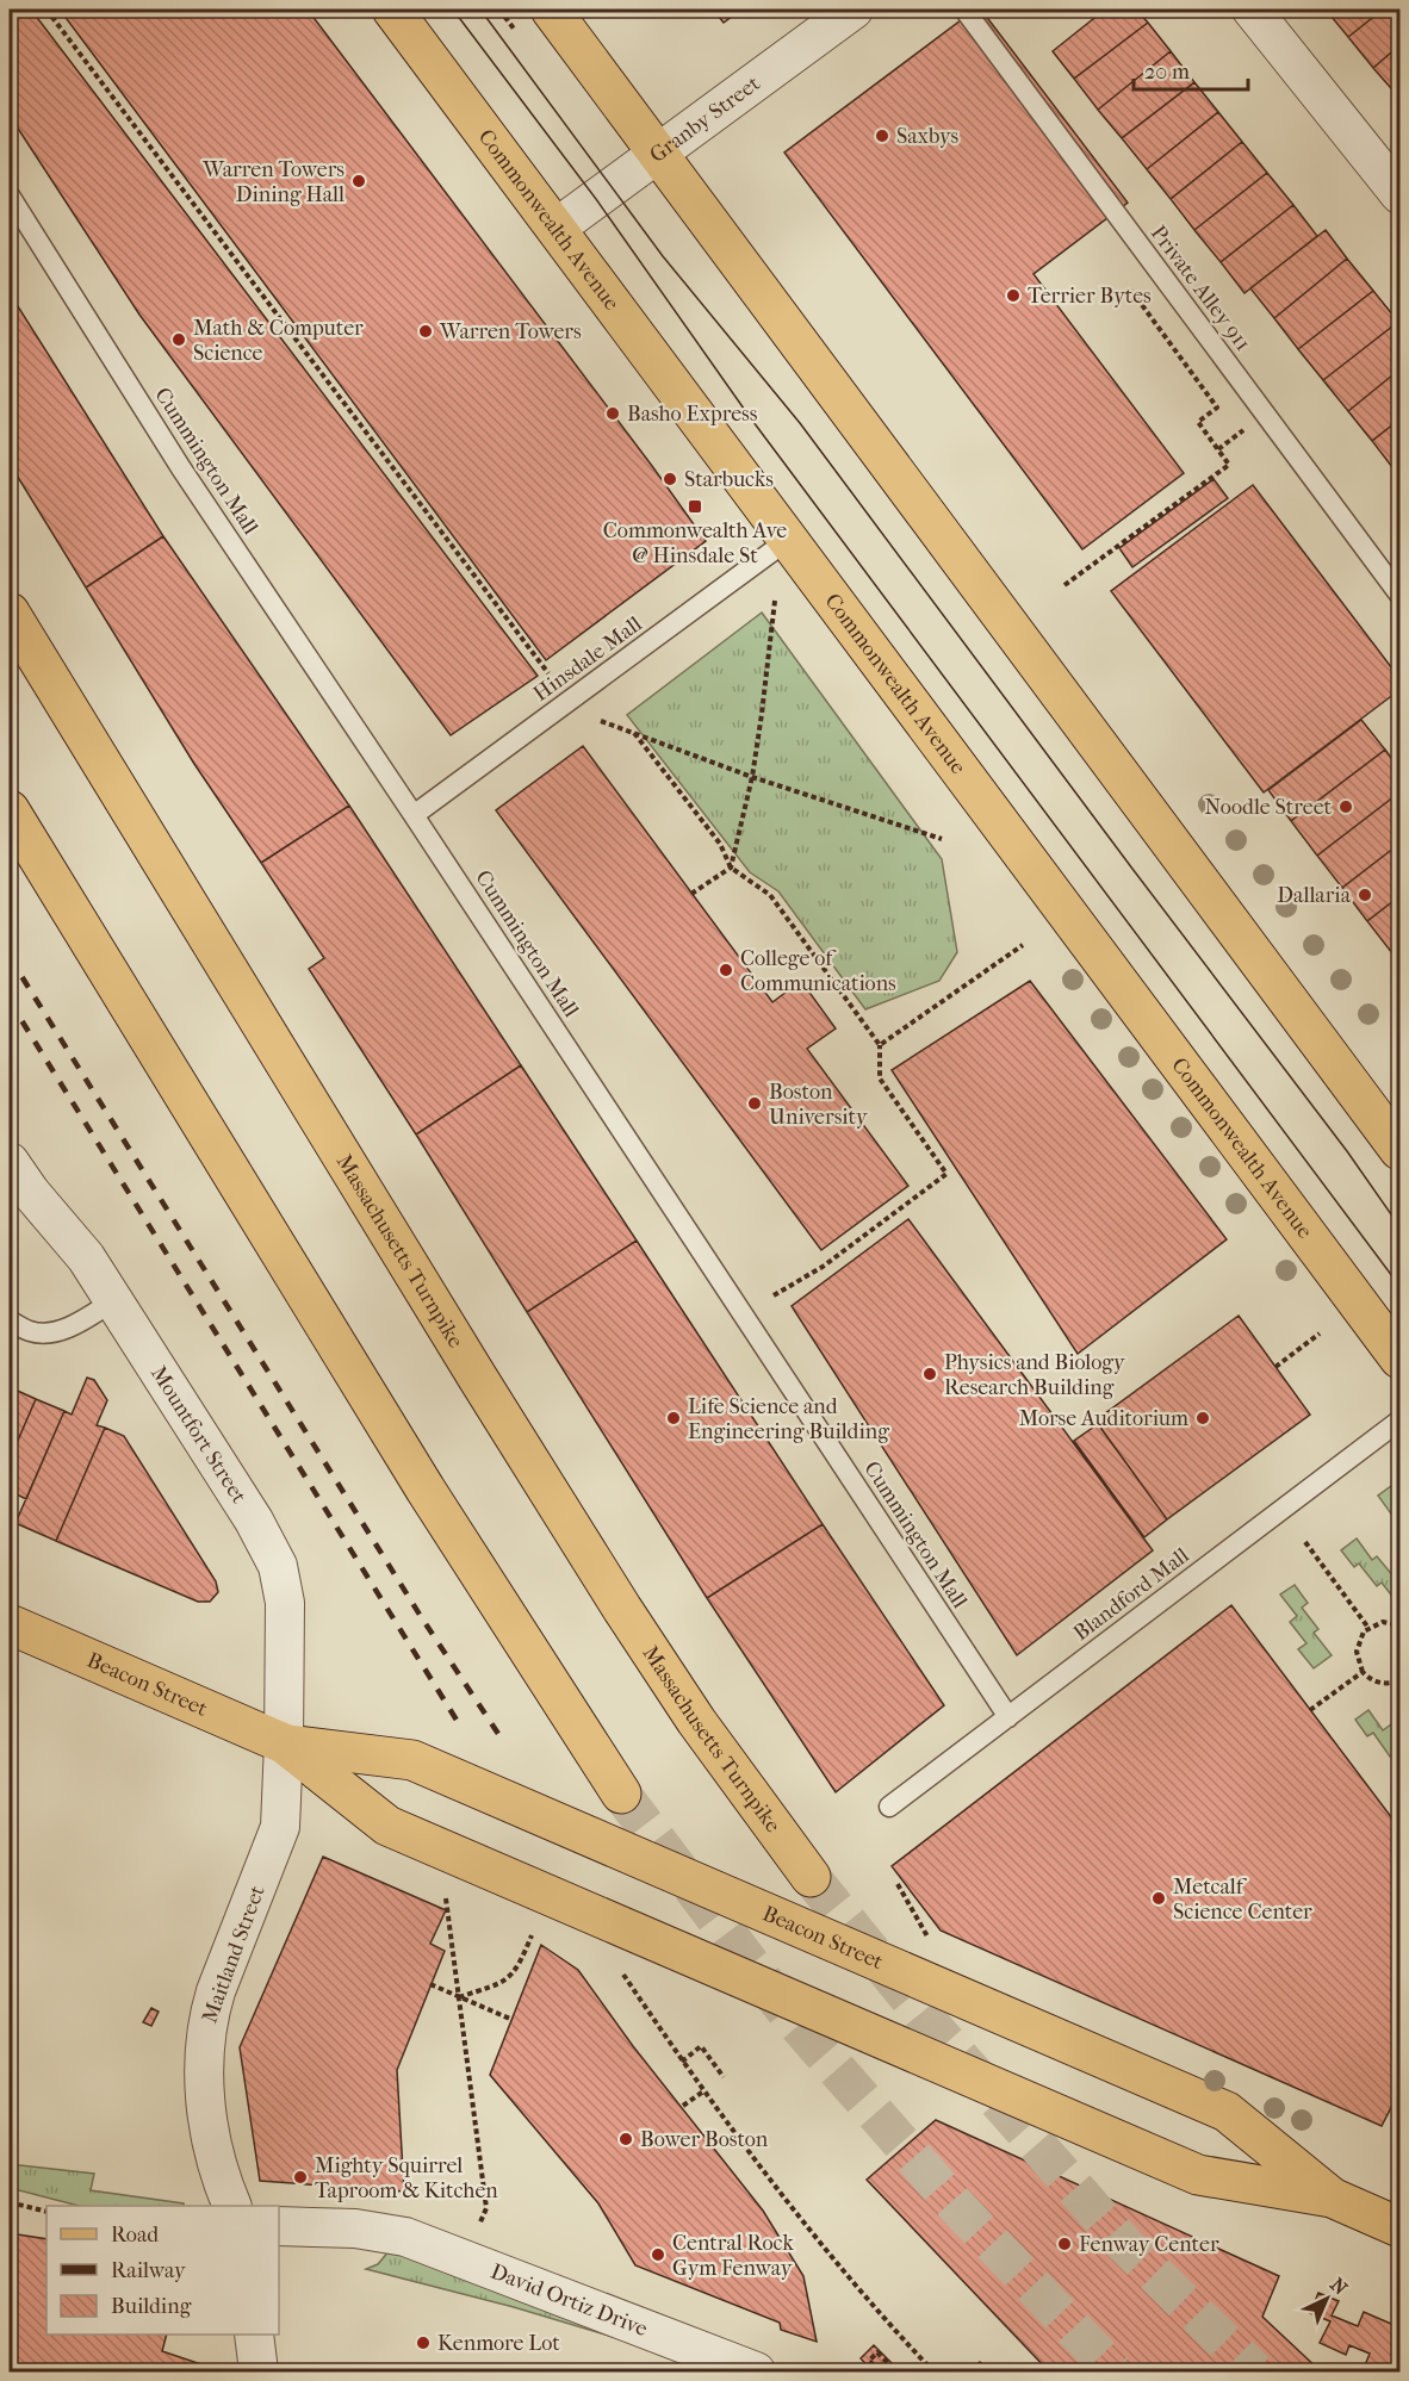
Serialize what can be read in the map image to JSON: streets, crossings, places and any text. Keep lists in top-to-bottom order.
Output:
{
  "streets": {
    "main road": ["Commonwealth Avenue", "Massachusetts Turnpike", "Beacon Street"],
    "street": [
      "Granby Street",
      "Mountfort Street",
      "Maitland Street",
      "David Ortiz Drive"
    ],
    "lane": [
      "Private Alley 911",
      "Cummington Mall",
      "Hinsdale Mall",
      "Blandford Mall"
    ]
  },
  "crossings": [
    ["Granby Street", "Commonwealth Avenue"],
    ["Commonwealth Avenue", "Hinsdale Mall"],
    ["Cummington Mall", "Hinsdale Mall"],
    ["Cummington Mall", "Blandford Mall"],
    ["Mountfort Street", "Beacon Street"],
    ["Mountfort Street", "Maitland Street"],
    ["Beacon Street", "Maitland Street"]
  ],
  "places": {
    "other": [
      "Saxbys",
      "Warren Towers Dining Hall",
      "Terrier Bytes",
      "Warren Towers",
      "Math & Computer Science",
      "Basho Express",
      "Starbucks",
      "Noodle Street",
      "Dallaria",
      "College of Communications",
      "Boston University",
      "Physics and Biology Research Building",
      "Life Science and Engineering Building",
      "Morse Auditorium",
      "Metcalf Science Center",
      "Bower Boston",
      "Mighty Squirrel Taproom & Kitchen",
      "Fenway Center",
      "Central Rock Gym Fenway",
      "Kenmore Lot"
    ],
    "transit": ["Commonwealth Ave @ Hinsdale St"]
  },
  "legend": ["Road", "Railway", "Building"],
  "scale_bar": "20 m",
  "north": "top right"
}
